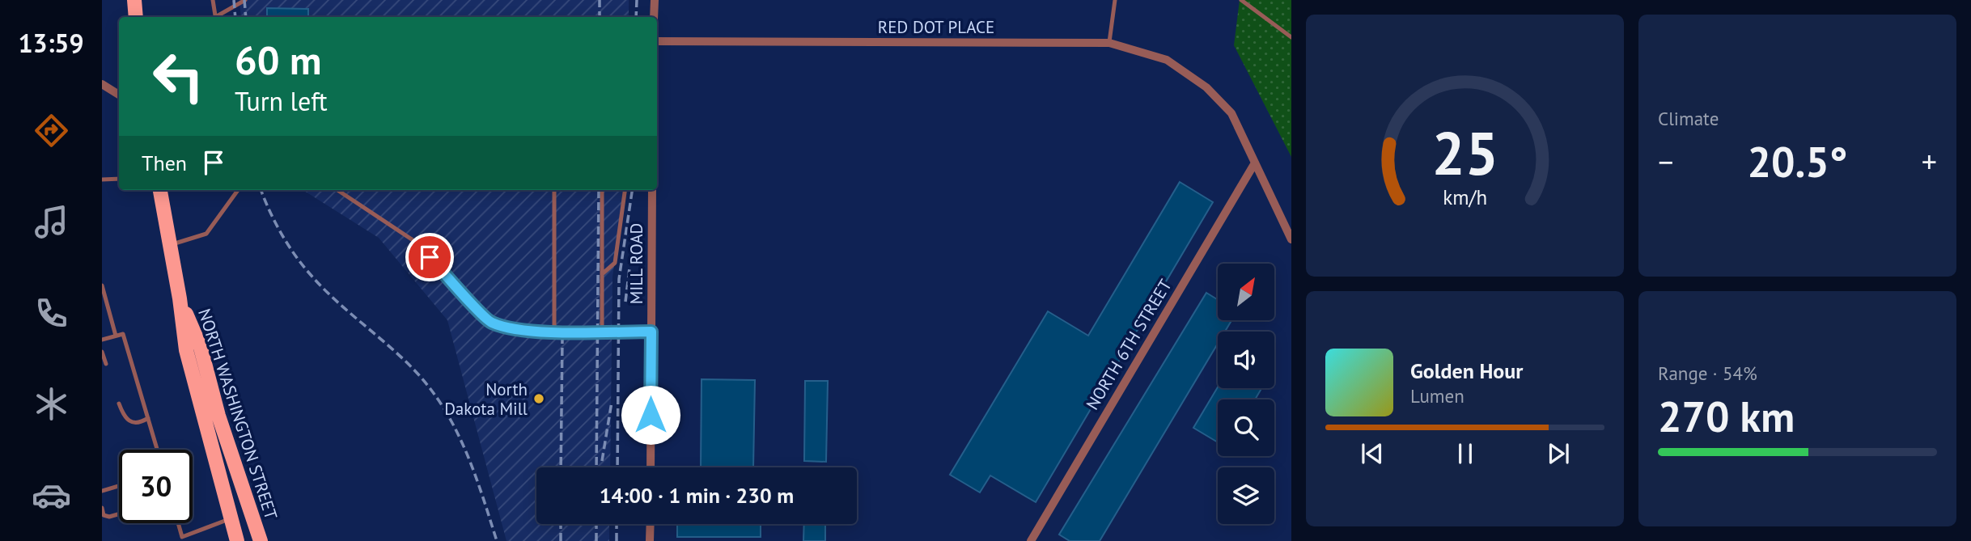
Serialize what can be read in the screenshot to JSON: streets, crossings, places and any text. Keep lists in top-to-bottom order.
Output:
{
  "streets": {
    "main road": ["NORTH WASHINGTON STREET"],
    "street": ["RED DOT PLACE", "MILL ROAD", "NORTH 6TH STREET"]
  },
  "crossings": [
    ["RED DOT PLACE", "NORTH 6TH STREET"]
  ],
  "places": ["North Dakota Mill"],
  "north": "top right",
  "page": {
    "tabs": "13:59",
    "tile": [
      "Climate",
      ["Range · 54%", "270 km"]
    ],
    "turn": ["60 m", "Turn left"],
    "then": "Then",
    "heat": ["−", "20.5°", "+"],
    "song": ["Golden Hour", "Lumen"],
    "limit": "30",
    "trip": "14:00 · 1 min · 230 m",
    "gauge": ["25", "km/h"]
  }
}
